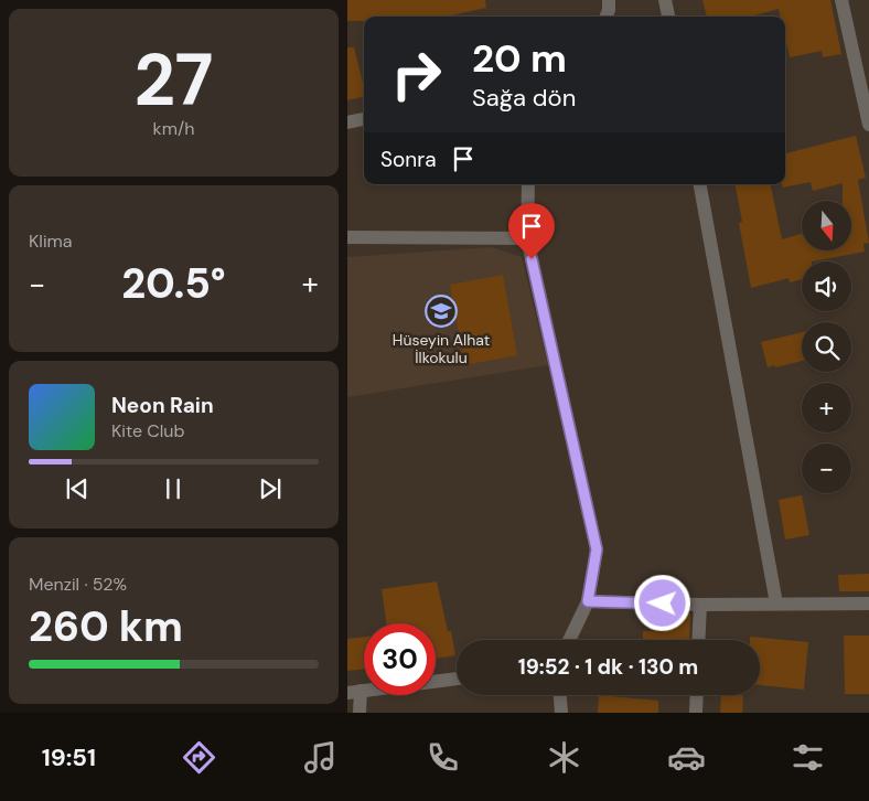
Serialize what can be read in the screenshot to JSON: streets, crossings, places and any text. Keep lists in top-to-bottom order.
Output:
{
  "places": {
    "school or university": ["Hüseyin Alhat İlkokulu"]
  },
  "north": "bottom",
  "page": {
    "tile": [
      ["27", "km/h"],
      "Klima",
      ["Menzil · 52%", "260 km"]
    ],
    "turn": ["20 m", "Sağa dön"],
    "then": "Sonra",
    "map_buttons": ["+", "−"],
    "heat": ["−", "20.5°", "+"],
    "song": ["Neon Rain", "Kite Club"],
    "limit": "30",
    "trip": "19:52 · 1 dk · 130 m",
    "tabs": "19:51"
  }
}
